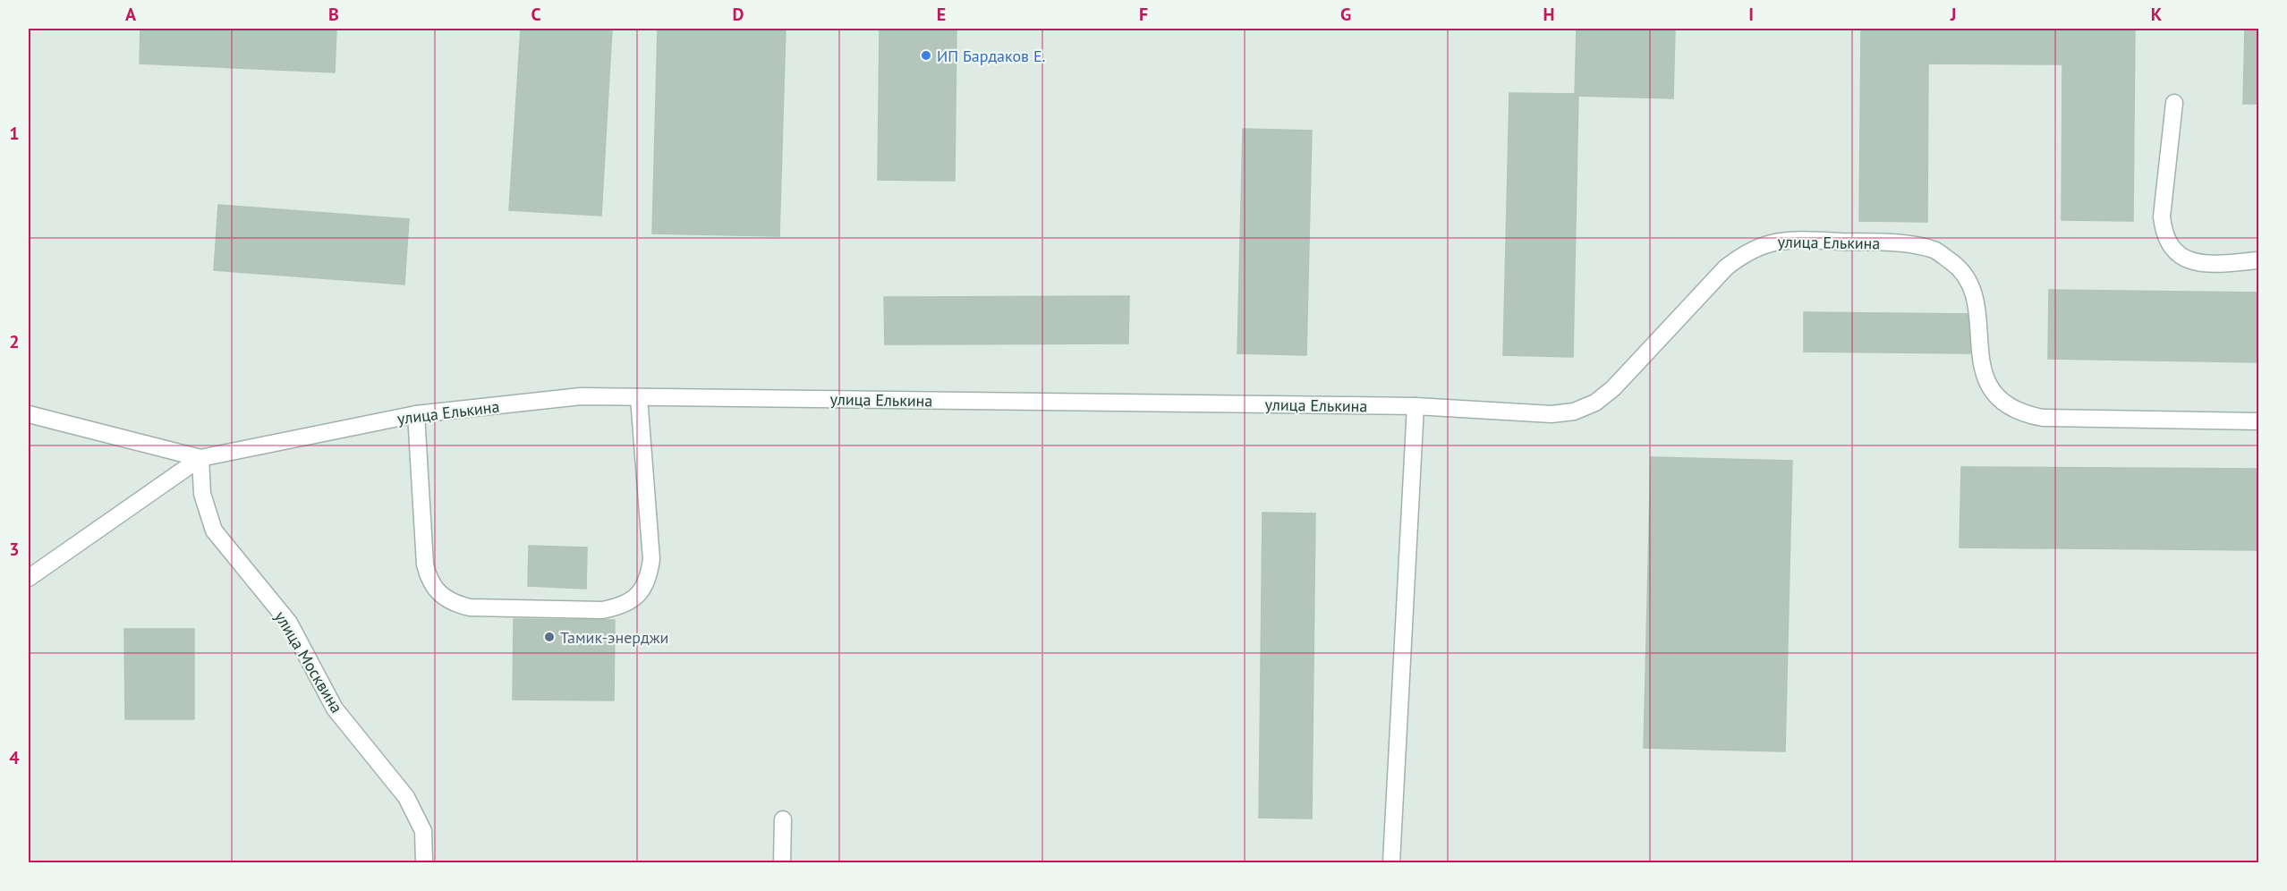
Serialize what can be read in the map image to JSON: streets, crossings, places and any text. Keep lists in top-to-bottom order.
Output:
{
  "streets": {
    "street": ["улица Елькина", "улица Москвина"]
  },
  "crossings": [
    ["улица Елькина", "улица Москвина"]
  ],
  "places": ["ИП Бардаков Е.", "Тамик-энерджи"],
  "grid": {
    "columns": [
      "A",
      "B",
      "C",
      "D",
      "E",
      "F",
      "G",
      "H",
      "I",
      "J",
      "K"
    ],
    "rows": [
      "1",
      "2",
      "3",
      "4"
    ]
  }
}
